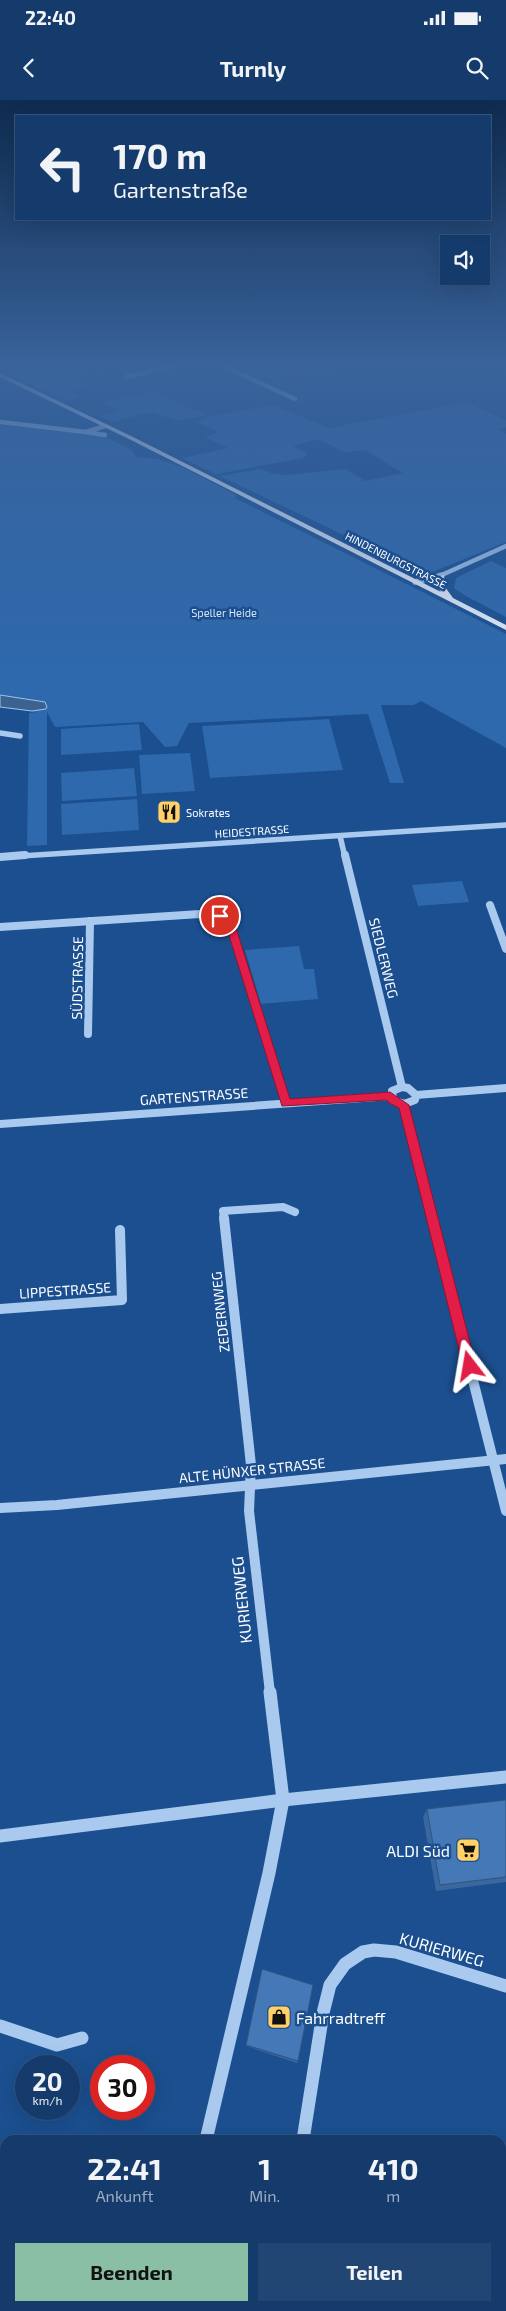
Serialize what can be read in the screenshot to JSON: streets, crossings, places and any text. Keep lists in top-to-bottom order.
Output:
{
  "streets": {
    "main road": ["HINDENBURGSTRASSE"],
    "street": [
      "HEIDESTRASSE",
      "SIEDLERWEG",
      "SÜDSTRASSE",
      "GARTENSTRASSE",
      "LIPPESTRASSE",
      "ZEDERNWEG",
      "ALTE HÜNXER STRASSE",
      "KURIERWEG"
    ]
  },
  "crossings": [
    ["HEIDESTRASSE", "SIEDLERWEG"],
    ["SIEDLERWEG", "GARTENSTRASSE"],
    ["SÜDSTRASSE", "GARTENSTRASSE"],
    ["ZEDERNWEG", "ALTE HÜNXER STRASSE"],
    ["ZEDERNWEG", "KURIERWEG"],
    ["ALTE HÜNXER STRASSE", "KURIERWEG"]
  ],
  "parks": ["Speller Heide"],
  "places": {
    "restaurant": ["Sokrates"],
    "supermarket": ["ALDI Süd"],
    "shop": ["Fahrradtreff"]
  },
  "page": {
    "status": "22:40",
    "header": "Turnly",
    "turn": ["170 m", "Gartenstraße"],
    "speed": "20 km/h",
    "limit": "30",
    "eta": [
      "22:41",
      "Ankunft",
      "1",
      "Min.",
      "410",
      "m"
    ],
    "buttons": ["Beenden", "Teilen"]
  }
}
